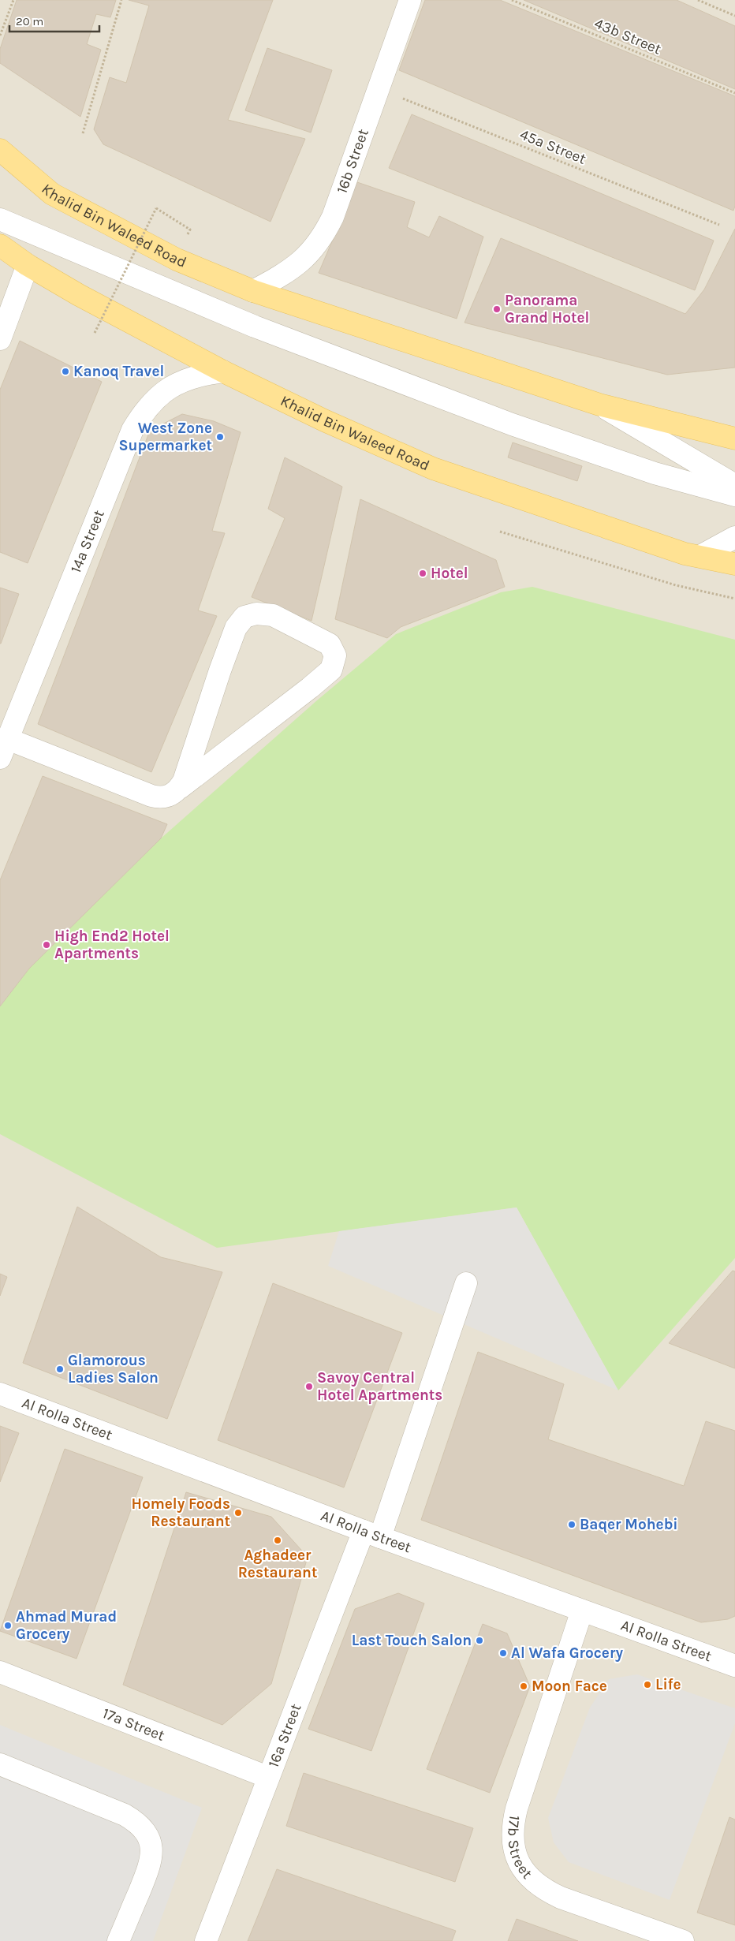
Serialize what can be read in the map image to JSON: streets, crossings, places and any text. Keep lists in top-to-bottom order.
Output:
{
  "streets": {
    "main road": ["Khalid Bin Waleed Road"],
    "street": [
      "16b Street",
      "14a Street",
      "Al Rolla Street",
      "17a Street",
      "16a Street",
      "17b Street"
    ],
    "path": ["43b Street", "45a Street"]
  },
  "crossings": [
    ["45a Street", "16b Street"],
    ["16b Street", "Khalid Bin Waleed Road"],
    ["Khalid Bin Waleed Road", "14a Street"],
    ["Al Rolla Street", "16a Street"],
    ["Al Rolla Street", "17b Street"],
    ["17a Street", "16a Street"]
  ],
  "places": [
    "Panorama Grand Hotel",
    "Kanoq Travel",
    "West Zone Supermarket",
    "Hotel",
    "High End2 Hotel Apartments",
    "Glamorous Ladies Salon",
    "Savoy Central Hotel Apartments",
    "Homely Foods Restaurant",
    "Baqer Mohebi",
    "Aghadeer Restaurant",
    "Ahmad Murad Grocery",
    "Last Touch Salon",
    "Al Wafa Grocery",
    "Life",
    "Moon Face"
  ],
  "scale_bar": "20 m"
}
